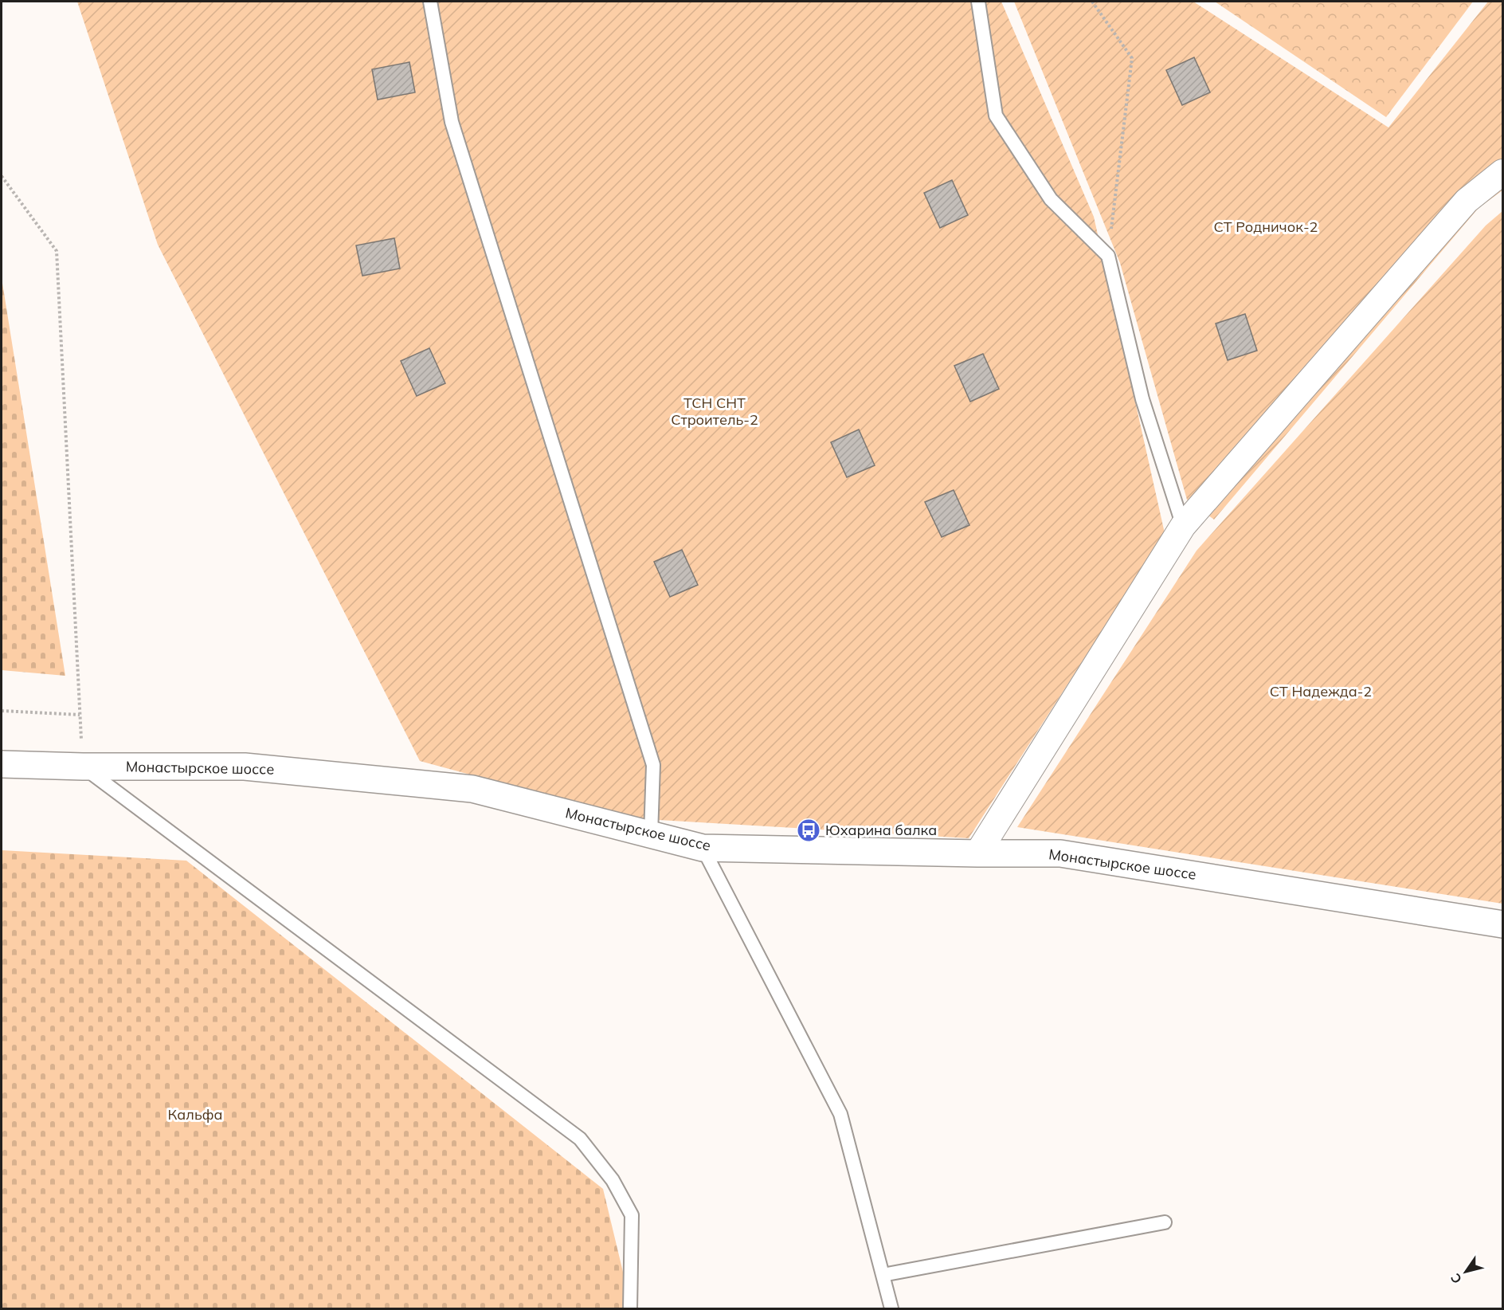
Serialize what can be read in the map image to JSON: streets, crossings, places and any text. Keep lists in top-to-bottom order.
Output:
{
  "streets": {
    "main road": ["Монастырское шоссе"]
  },
  "parks": [
    "СТ Родничок-2",
    "ТСН СНТ Строитель-2",
    "СТ Надежда-2",
    "Кальфа"
  ],
  "places": {
    "bus stop": ["Юхарина балка"]
  },
  "north": "bottom left"
}
